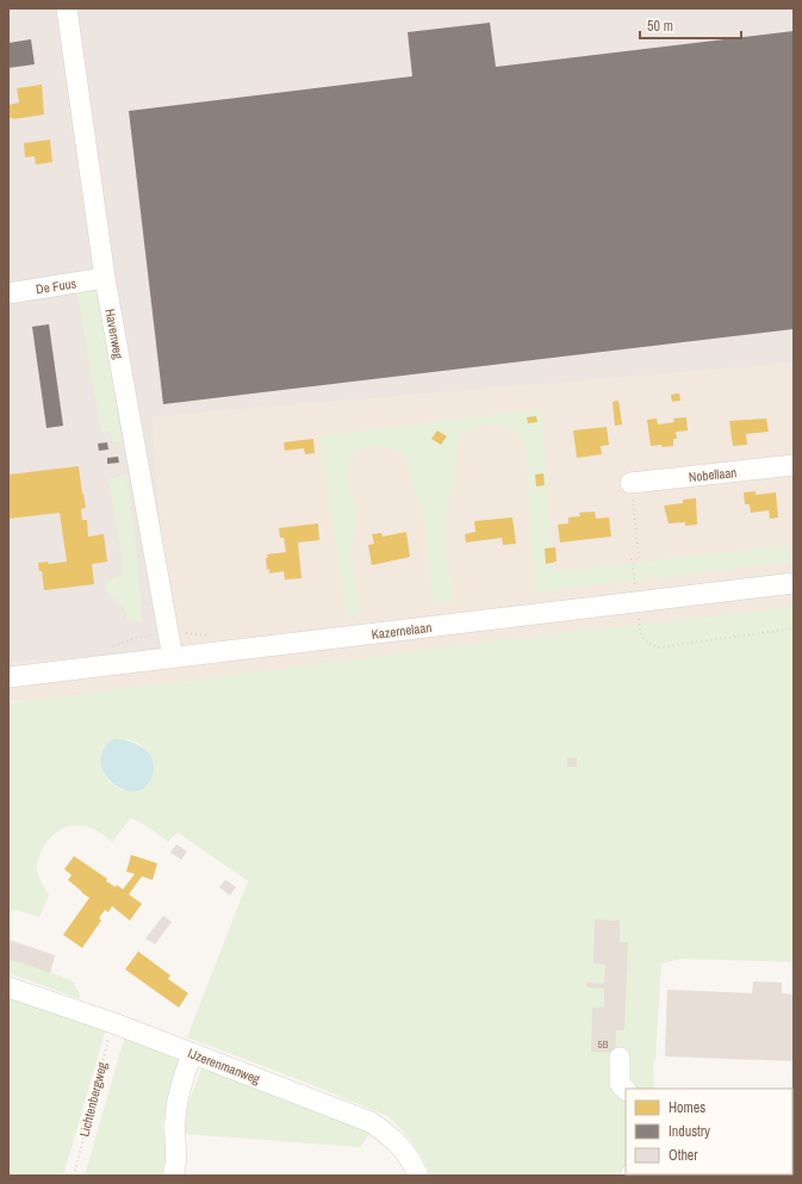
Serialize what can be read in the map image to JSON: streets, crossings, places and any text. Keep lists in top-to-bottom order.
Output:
{
  "streets": {
    "street": [
      "De Fuus",
      "Havenweg",
      "Nobellaan",
      "Kazernelaan",
      "IJzerenmanweg"
    ],
    "path": ["Lichtenbergweg"]
  },
  "crossings": [
    ["De Fuus", "Havenweg"],
    ["Havenweg", "Kazernelaan"],
    ["IJzerenmanweg", "Lichtenbergweg"]
  ],
  "house_numbers": ["5B"],
  "legend": ["Homes", "Industry", "Other"],
  "scale_bar": "50 m"
}
